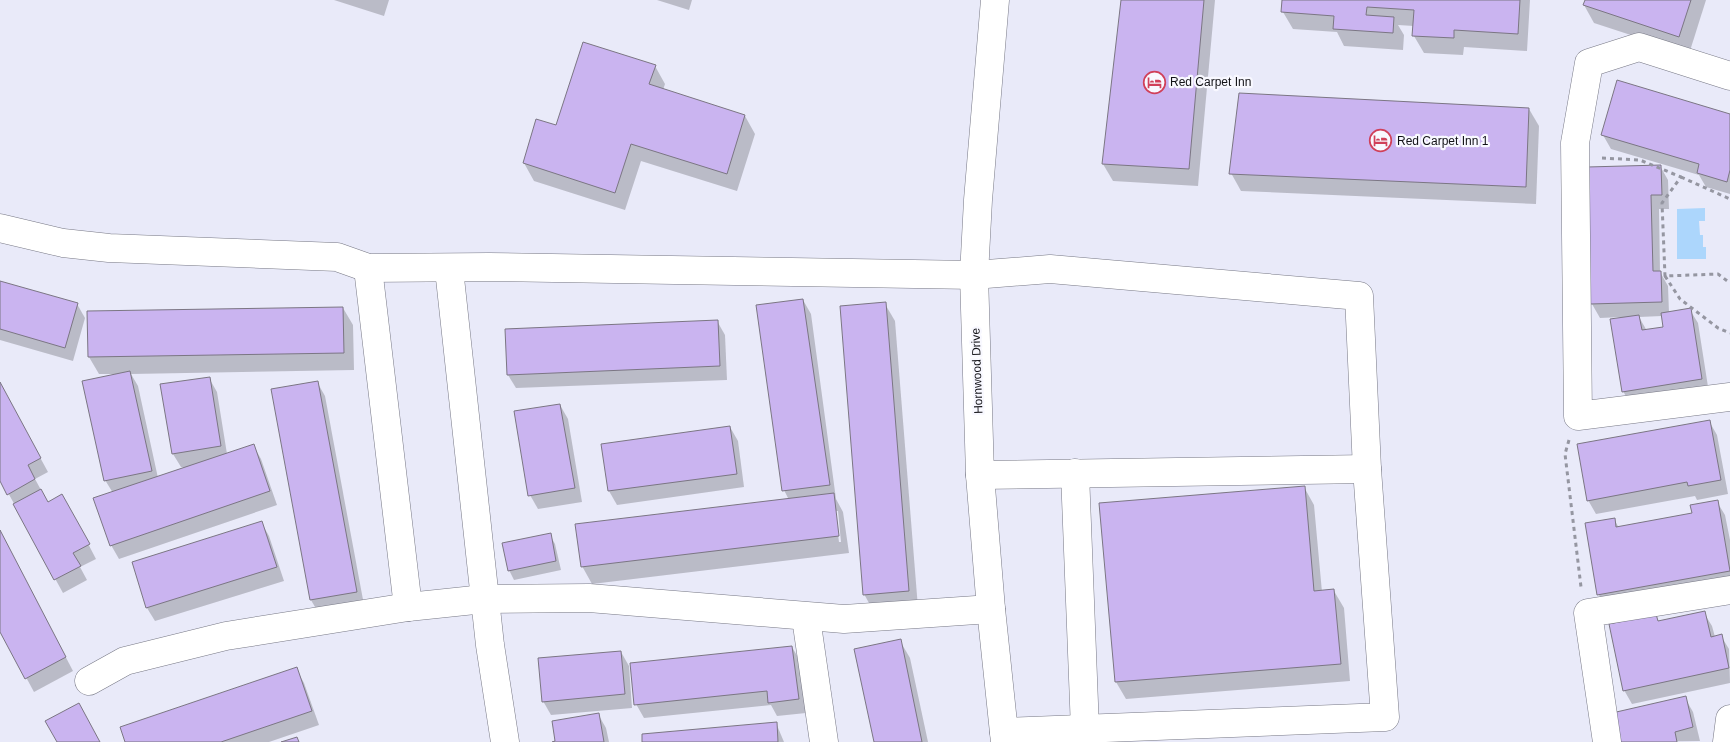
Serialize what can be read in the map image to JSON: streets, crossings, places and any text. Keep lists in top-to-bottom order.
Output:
{
  "streets": {
    "street": ["Hornwood Drive"]
  },
  "places": {
    "hotel": ["Red Carpet Inn", "Red Carpet Inn 1"]
  }
}
